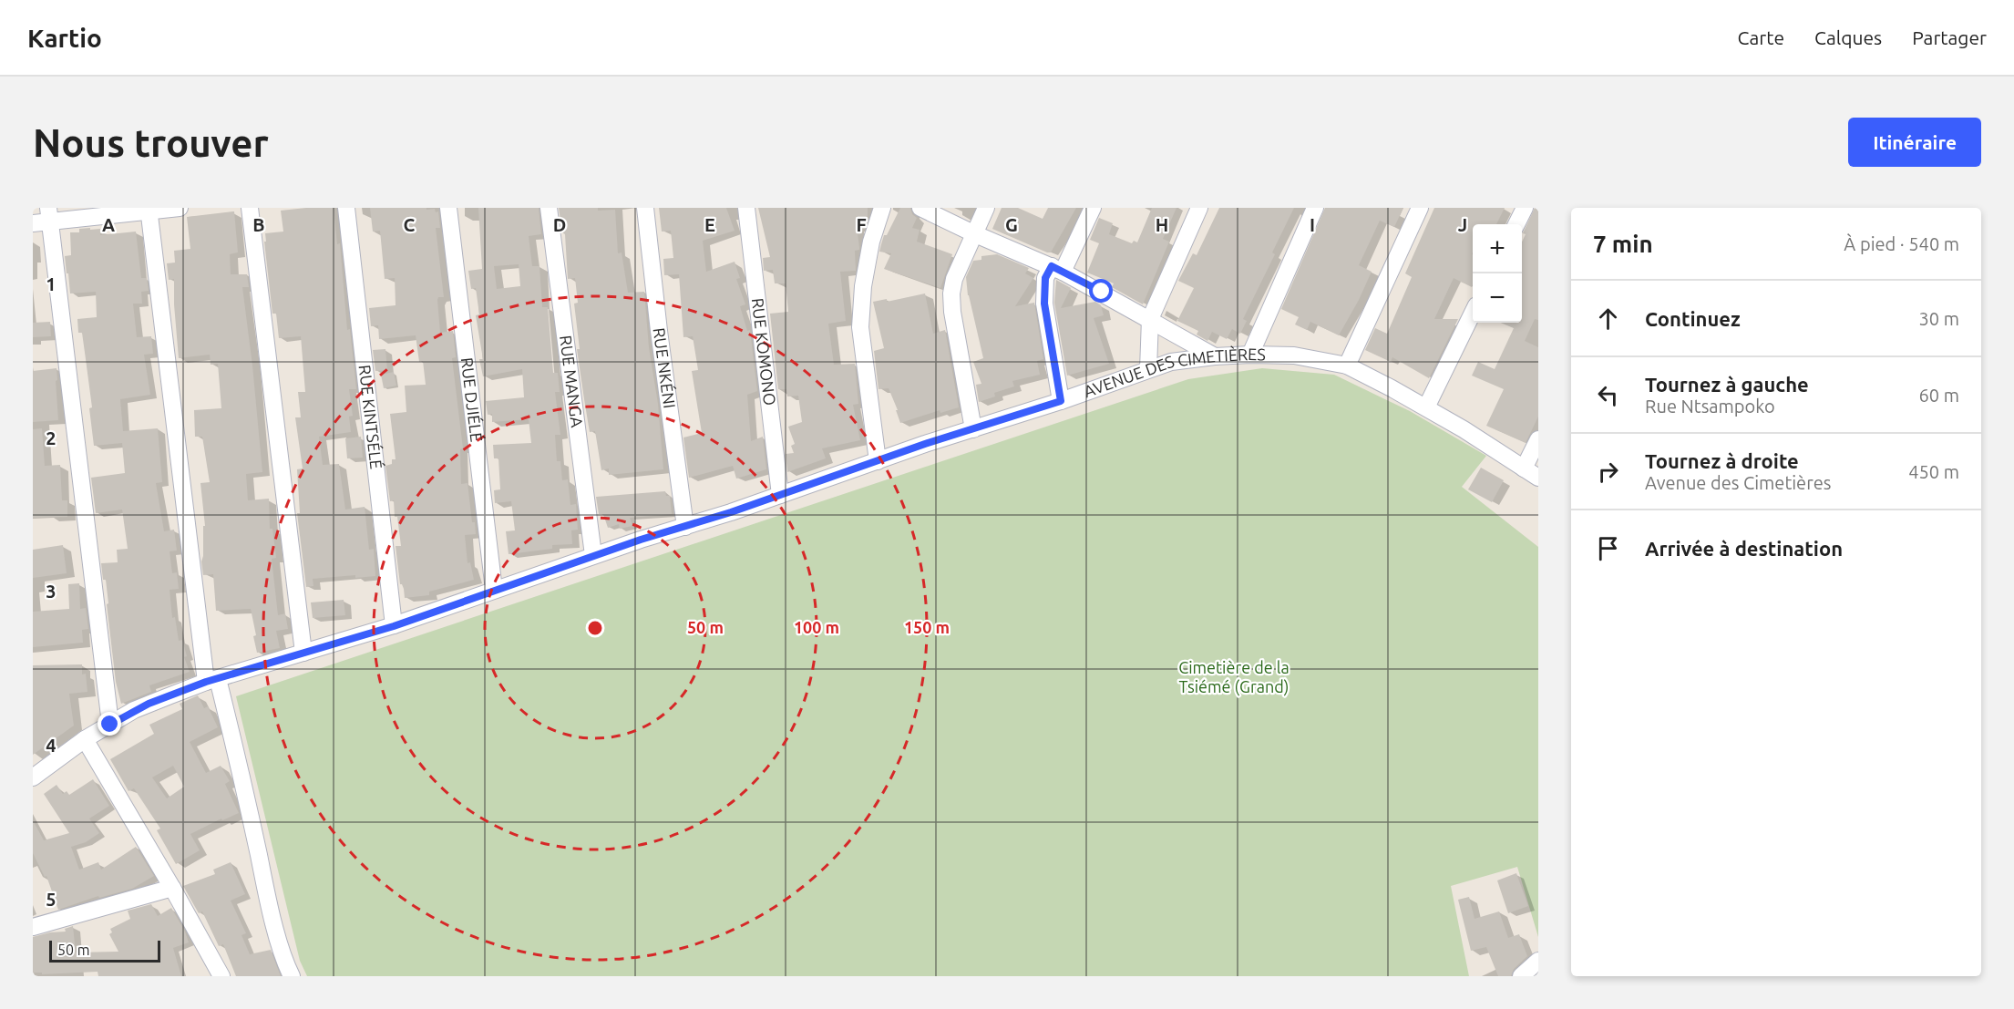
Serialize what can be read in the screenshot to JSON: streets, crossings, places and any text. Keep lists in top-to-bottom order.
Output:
{
  "streets": {
    "street": [
      "RUE KOMONO",
      "RUE NKÉNI",
      "AVENUE DES CIMETIÈRES",
      "RUE MANGA",
      "RUE DJIÉLÉ",
      "RUE KINTSÉLÉ"
    ]
  },
  "crossings": [
    ["RUE KOMONO", "AVENUE DES CIMETIÈRES"],
    ["RUE NKÉNI", "AVENUE DES CIMETIÈRES"],
    ["AVENUE DES CIMETIÈRES", "RUE MANGA"],
    ["AVENUE DES CIMETIÈRES", "RUE DJIÉLÉ"],
    ["AVENUE DES CIMETIÈRES", "RUE KINTSÉLÉ"]
  ],
  "parks": ["Cimetière de la Tsiémé (Grand)"],
  "scale_bar": "50 m",
  "page": {
    "header": "Kartio",
    "nav": ["Carte", "Calques", "Partager"],
    "buttons": "Itinéraire",
    "title": "Nous trouver",
    "heading": ["7 min", "À pied · 540 m"],
    "map_buttons": ["+", "−"],
    "list": [
      ["Continuez", "30 m"],
      ["Tournez à gauche", "Rue Ntsampoko", "60 m"],
      ["Tournez à droite", "Avenue des Cimetières", "450 m"],
      "Arrivée à destination"
    ],
    "scale": "50 m"
  },
  "grid": {
    "columns": [
      "A",
      "B",
      "C",
      "D",
      "E",
      "F",
      "G",
      "H",
      "I",
      "J"
    ],
    "rows": [
      "1",
      "2",
      "3",
      "4",
      "5"
    ]
  },
  "rings": ["50 m", "100 m", "150 m"]
}
